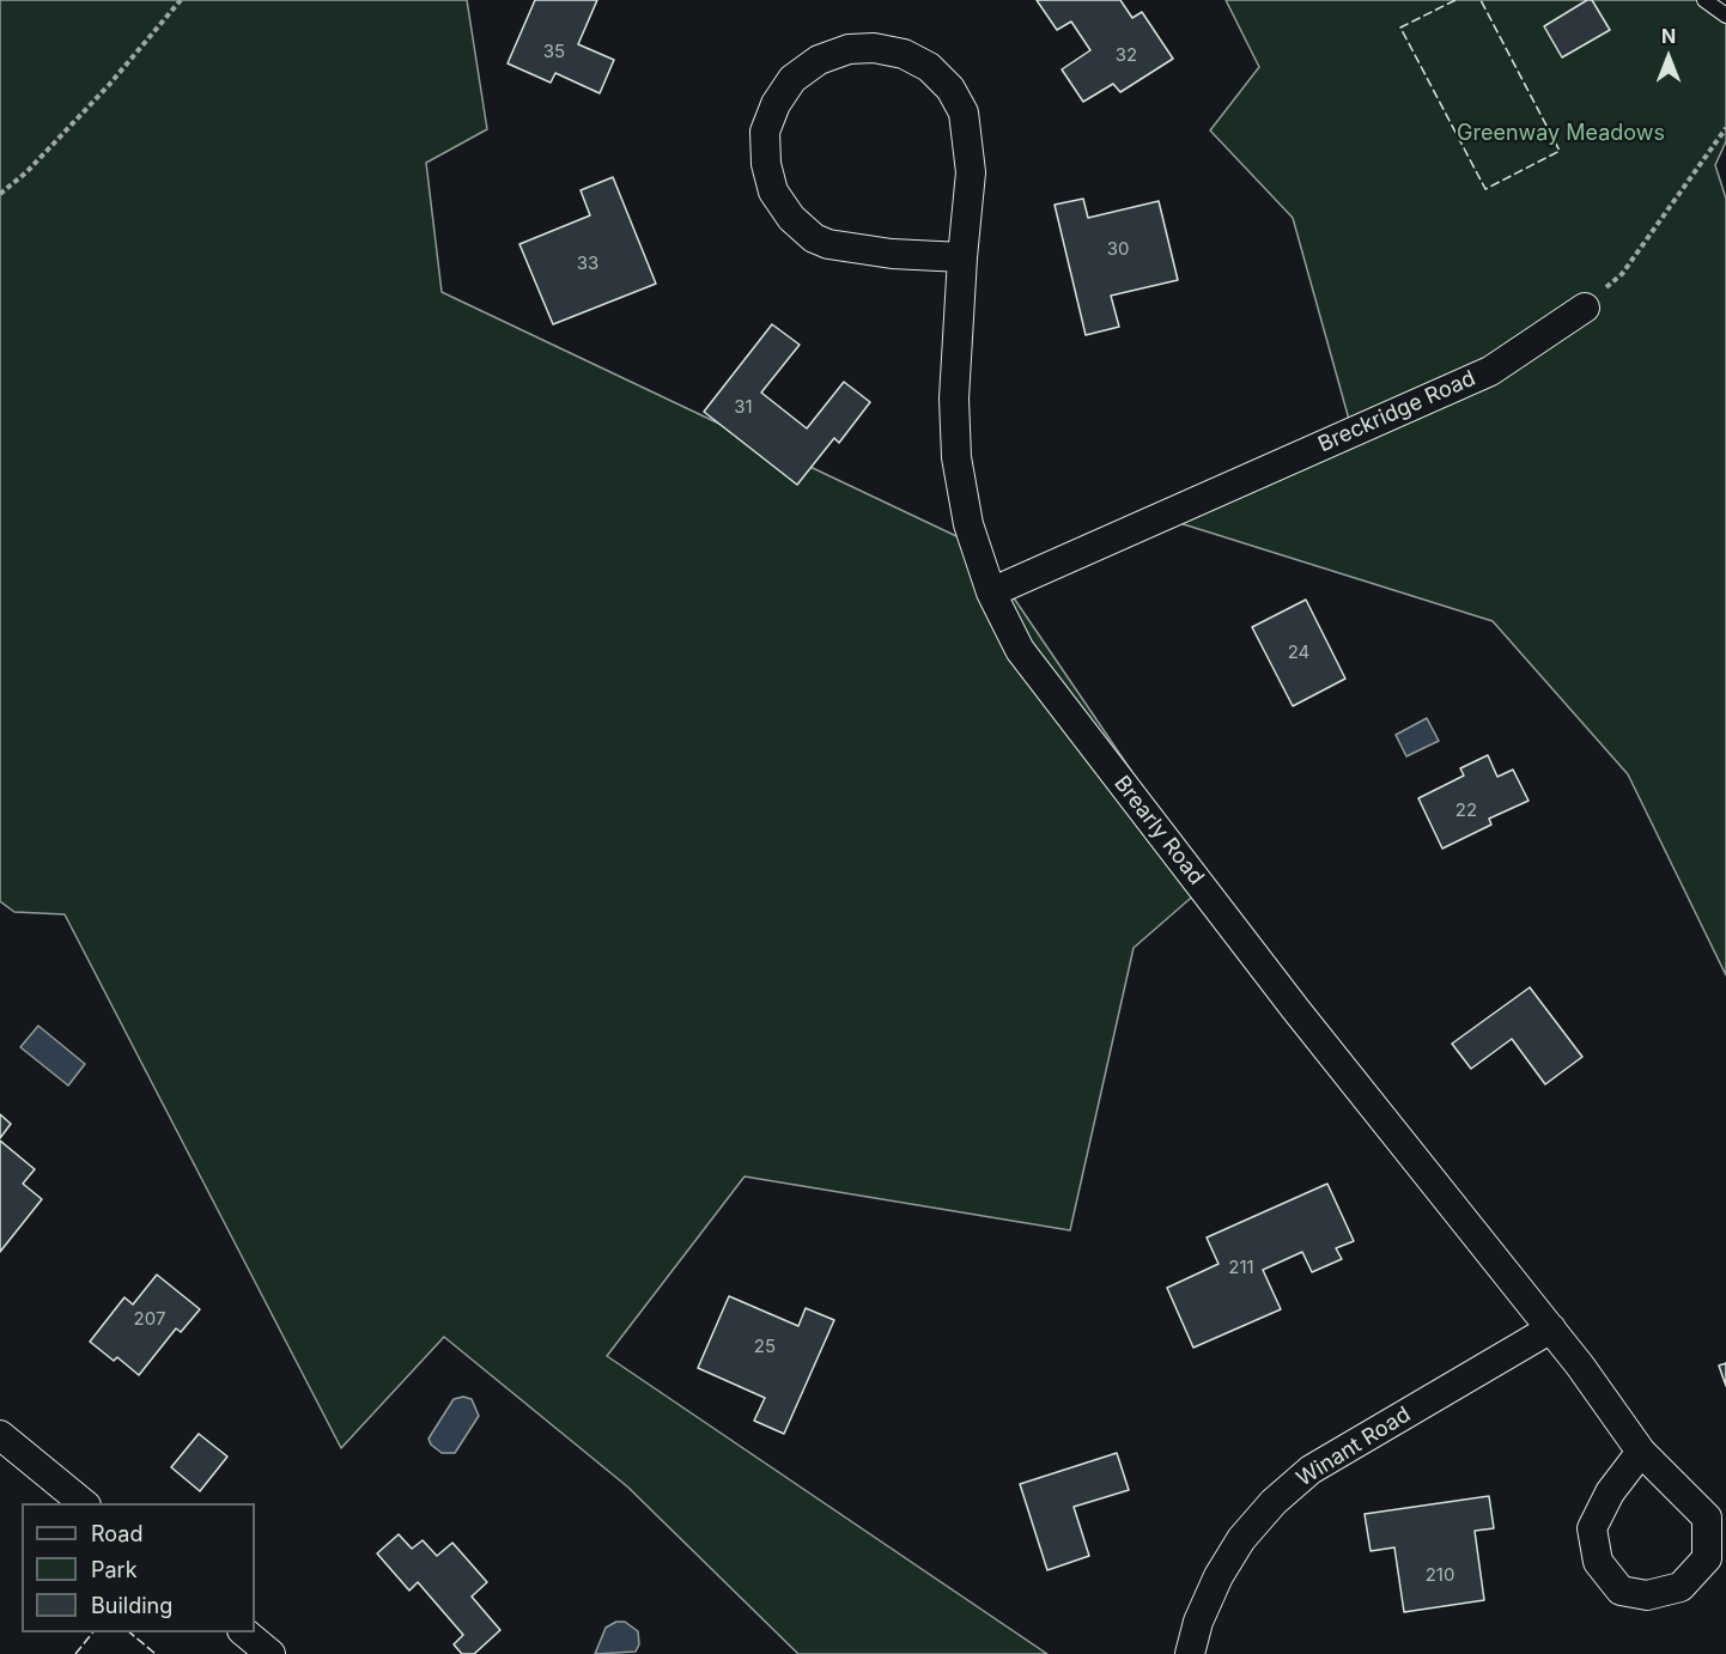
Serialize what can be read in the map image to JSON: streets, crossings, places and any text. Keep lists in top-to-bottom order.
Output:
{
  "streets": {
    "street": ["Breckridge Road", "Brearly Road", "Winant Road"]
  },
  "crossings": [
    ["Breckridge Road", "Brearly Road"],
    ["Brearly Road", "Winant Road"]
  ],
  "parks": ["Greenway Meadows"],
  "house_numbers": [
    "35",
    "32",
    "30",
    "33",
    "31",
    "24",
    "22",
    "211",
    "207",
    "25",
    "210"
  ],
  "legend": ["Road", "Park", "Building"],
  "north": "top"
}
